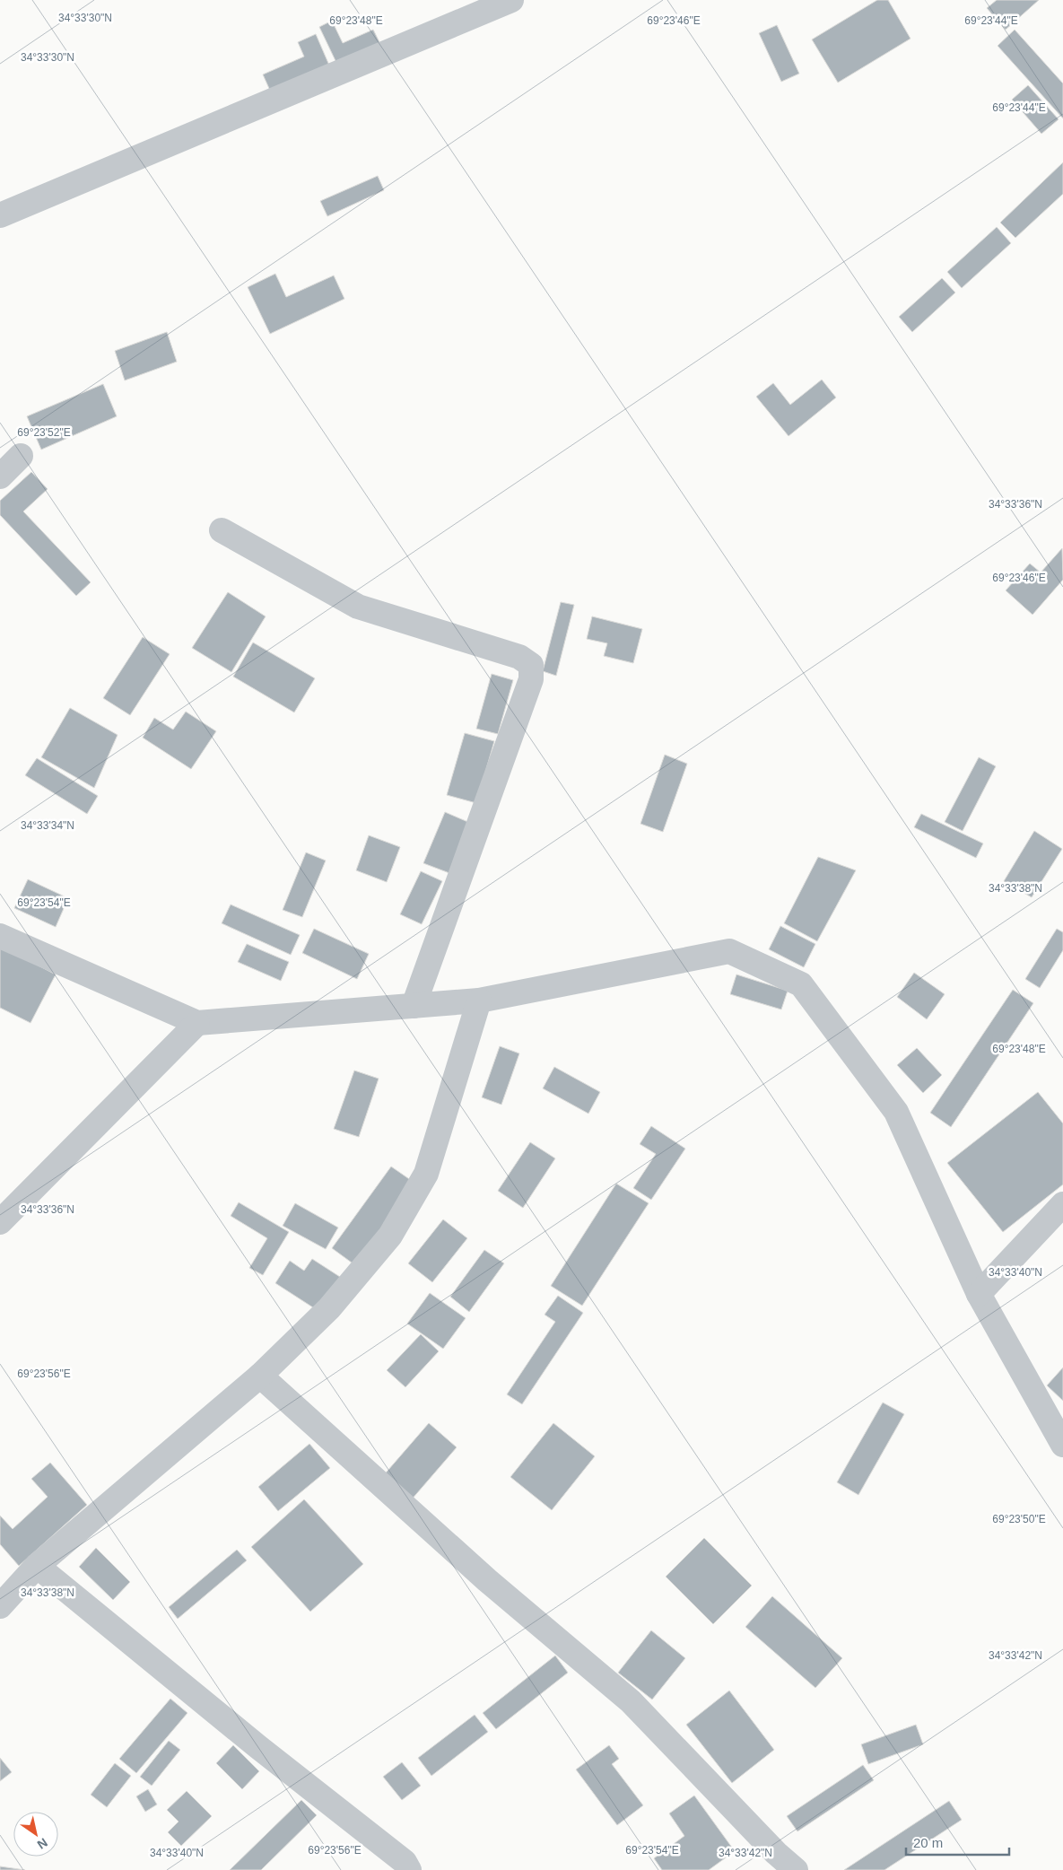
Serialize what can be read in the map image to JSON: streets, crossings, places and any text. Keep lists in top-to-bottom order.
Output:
{
  "scale_bar": "20 m",
  "north": "bottom right",
  "coordinates": [
    "34°33'30\"N",
    "69°23'46\"E",
    "69°23'44\"E",
    "69°23'48\"E",
    "69°23'52\"E",
    "34°33'36\"N",
    "34°33'34\"N",
    "34°33'38\"N",
    "69°23'54\"E",
    "34°33'40\"N",
    "69°23'56\"E",
    "69°23'50\"E",
    "34°33'42\"N"
  ]
}
